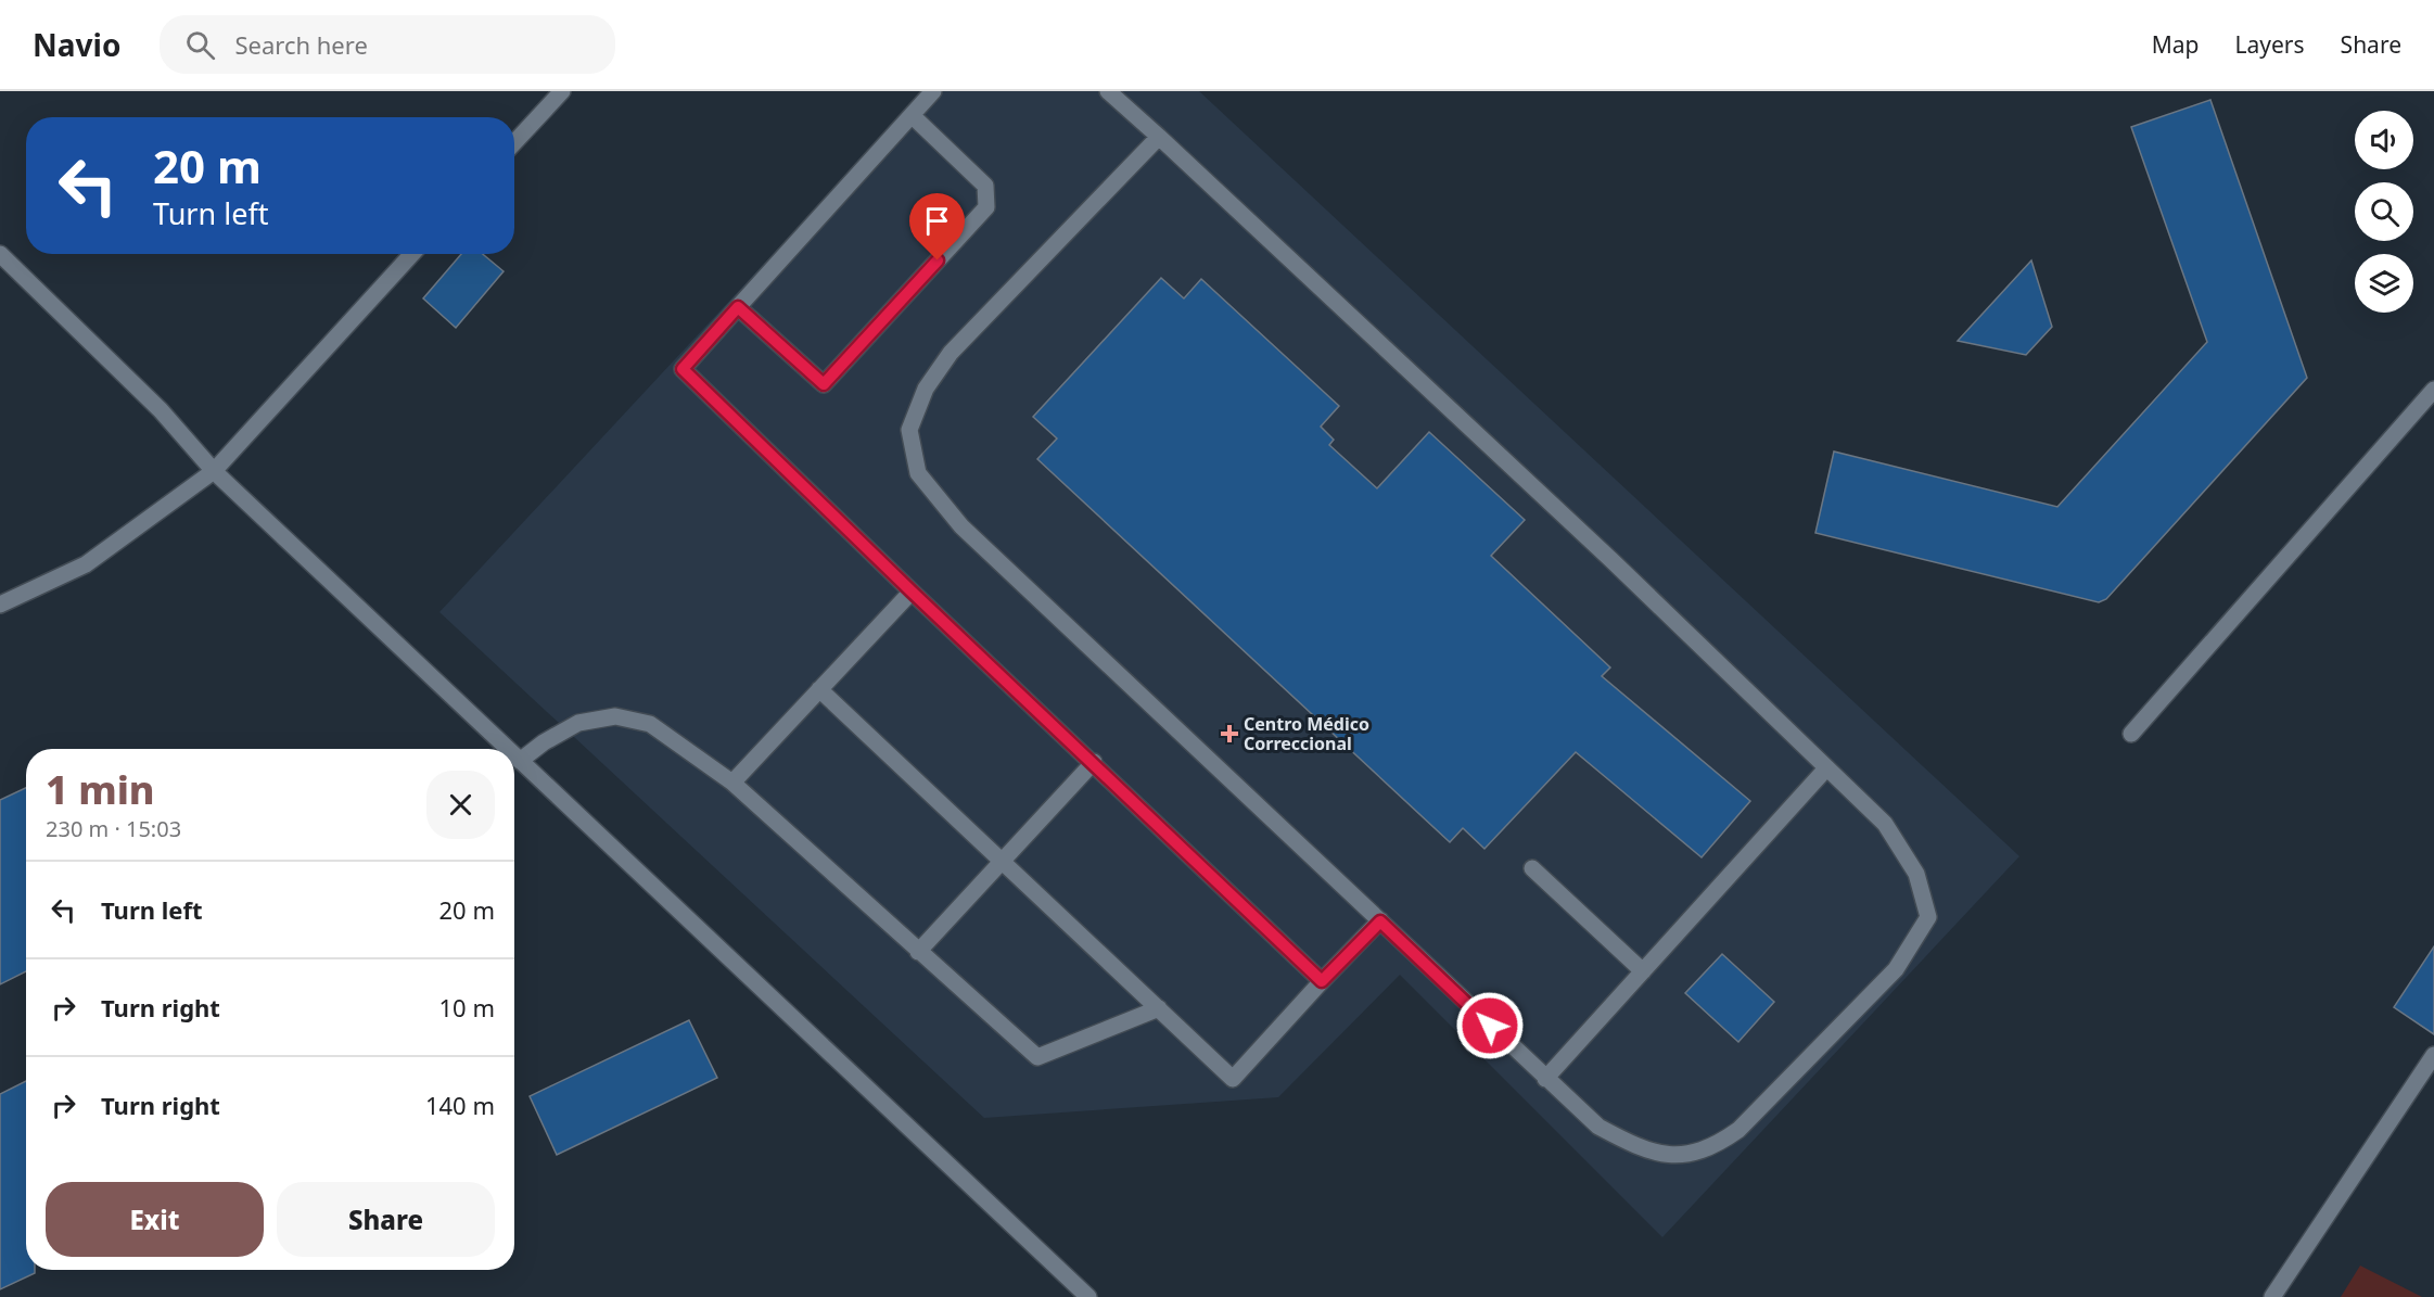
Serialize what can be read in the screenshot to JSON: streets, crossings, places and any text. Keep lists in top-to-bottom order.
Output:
{
  "places": {
    "health": ["Centro Médico Correccional"]
  },
  "page": {
    "header": "Navio",
    "search": "Search here",
    "nav": ["Map", "Layers", "Share"],
    "turn": ["20 m", "Turn left"],
    "heading": ["1 min", "230 m · 15:03"],
    "list": [
      {
        "name": "Turn left",
        "value": "20 m"
      },
      {
        "name": "Turn right",
        "value": "10 m"
      },
      {
        "name": "Turn right",
        "value": "140 m"
      }
    ],
    "buttons": ["Exit", "Share"]
  }
}
